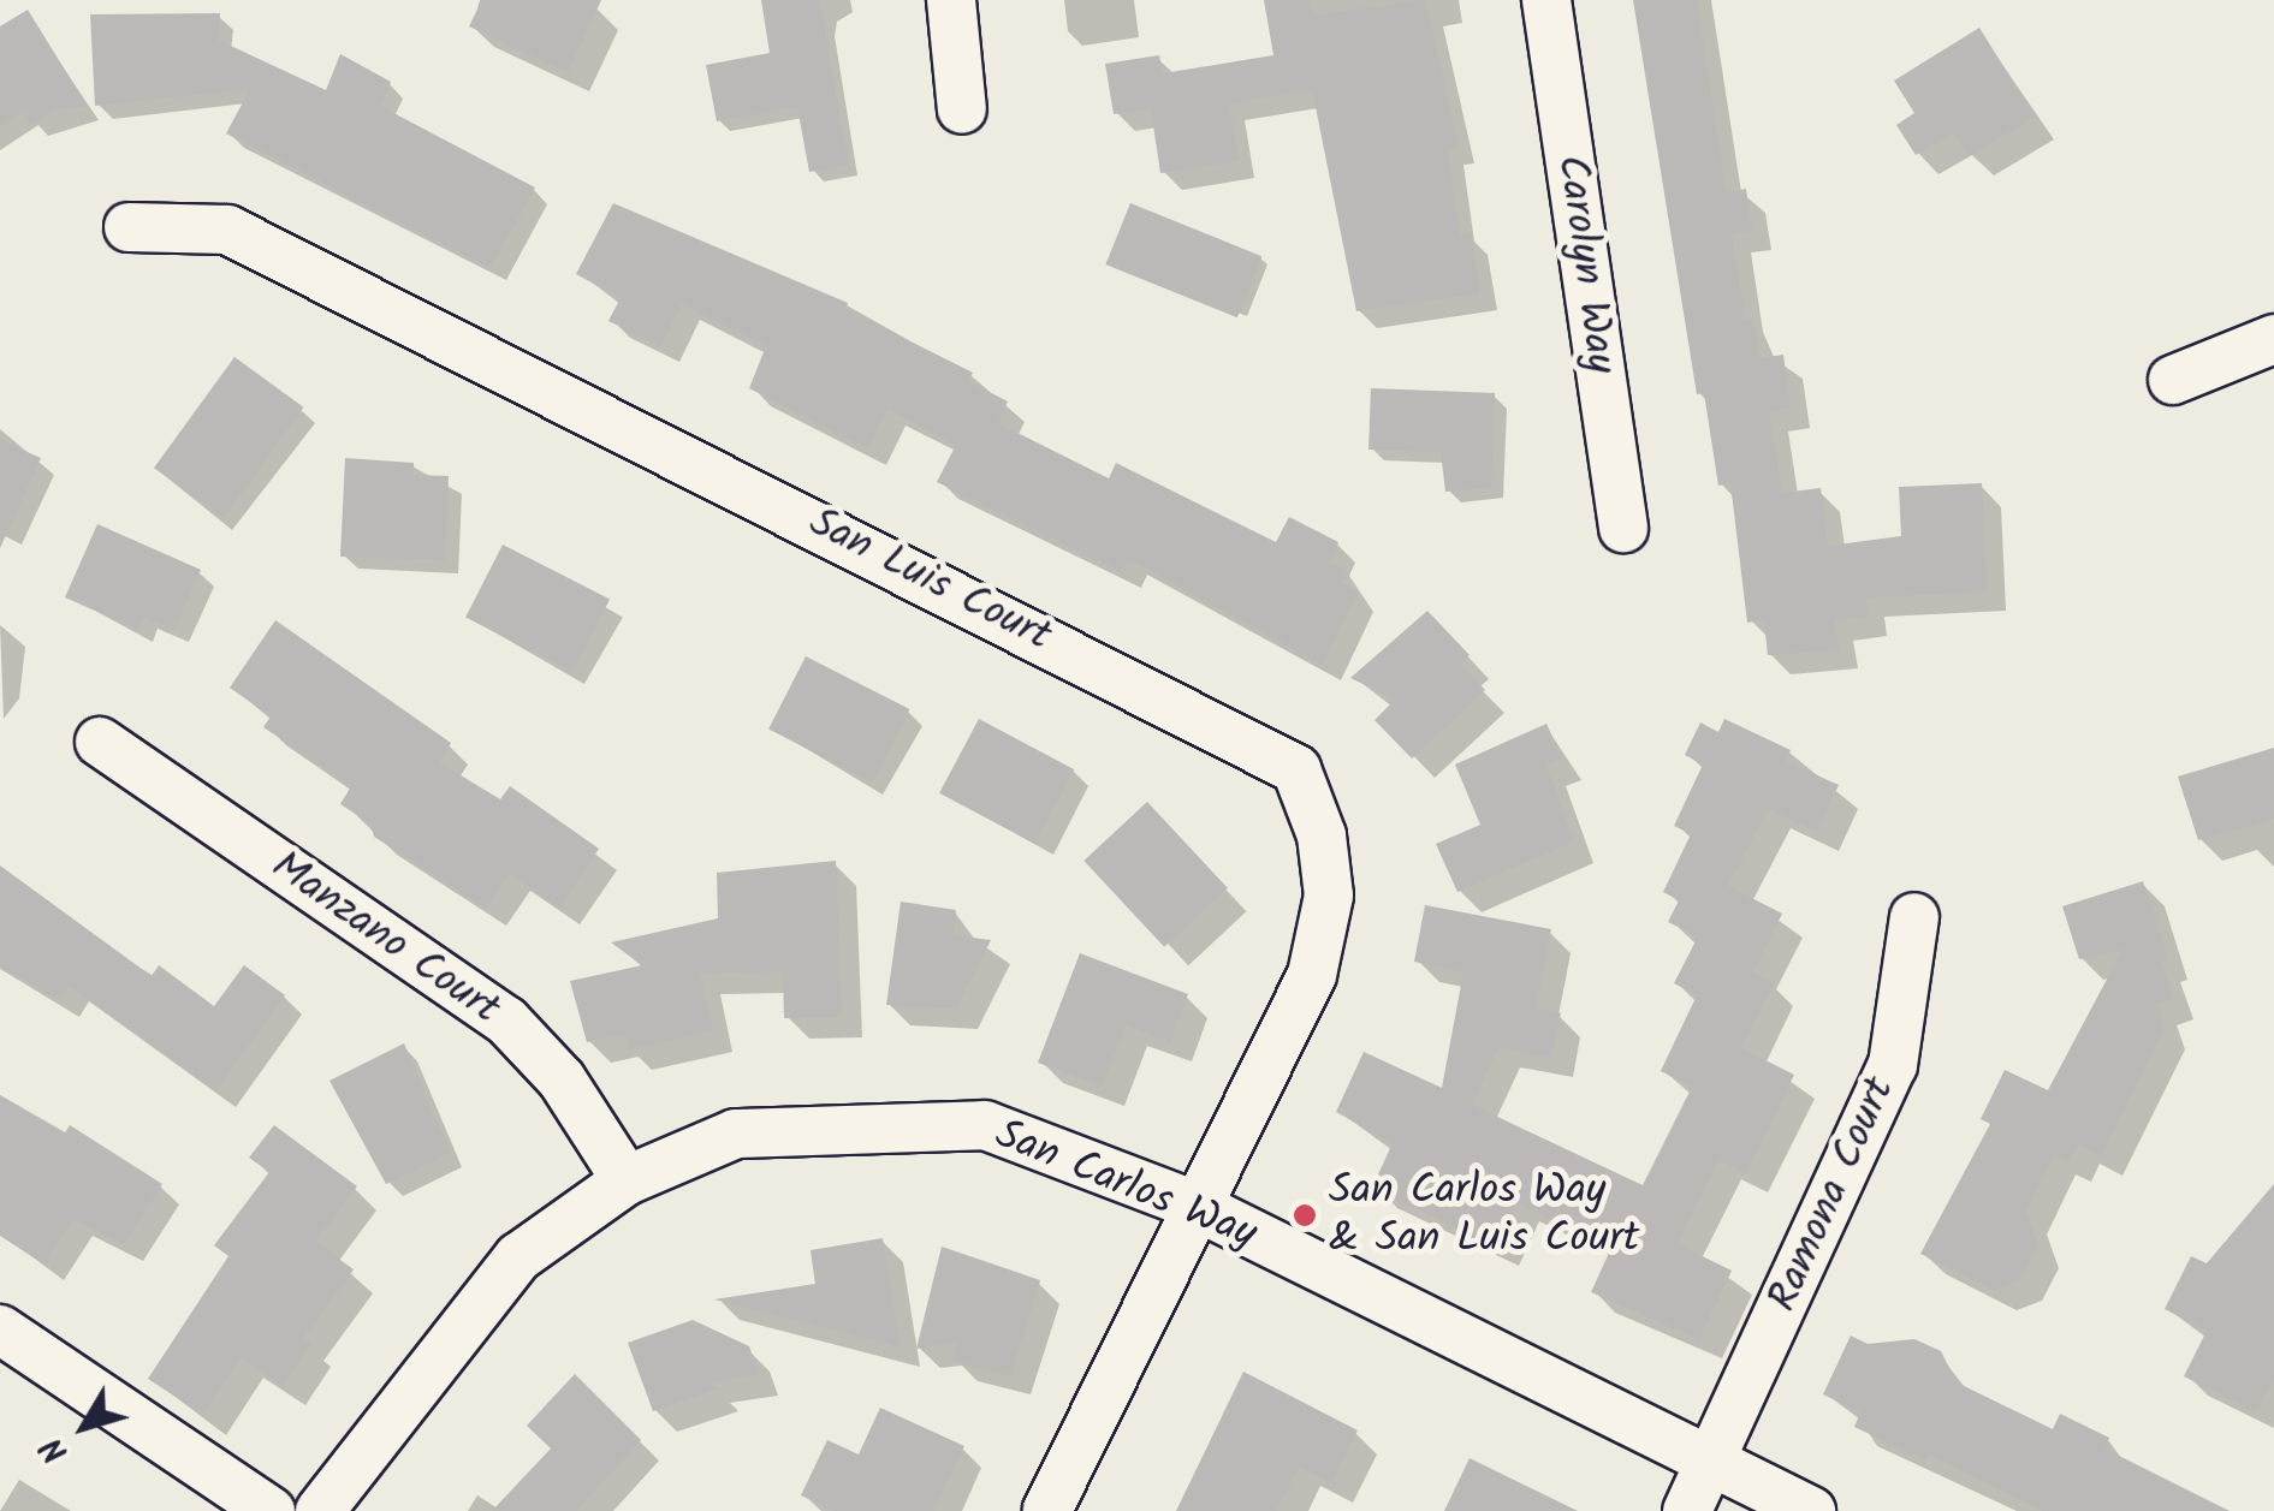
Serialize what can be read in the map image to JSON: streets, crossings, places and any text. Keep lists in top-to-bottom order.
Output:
{
  "streets": {
    "street": [
      "Carolyn Way",
      "San Luis Court",
      "Manzano Court",
      "San Carlos Way",
      "Ramona Court"
    ]
  },
  "crossings": [
    ["San Luis Court", "San Carlos Way"],
    ["Manzano Court", "San Carlos Way"],
    ["San Carlos Way", "Ramona Court"]
  ],
  "places": ["San Carlos Way & San Luis Court"],
  "north": "bottom left"
}
